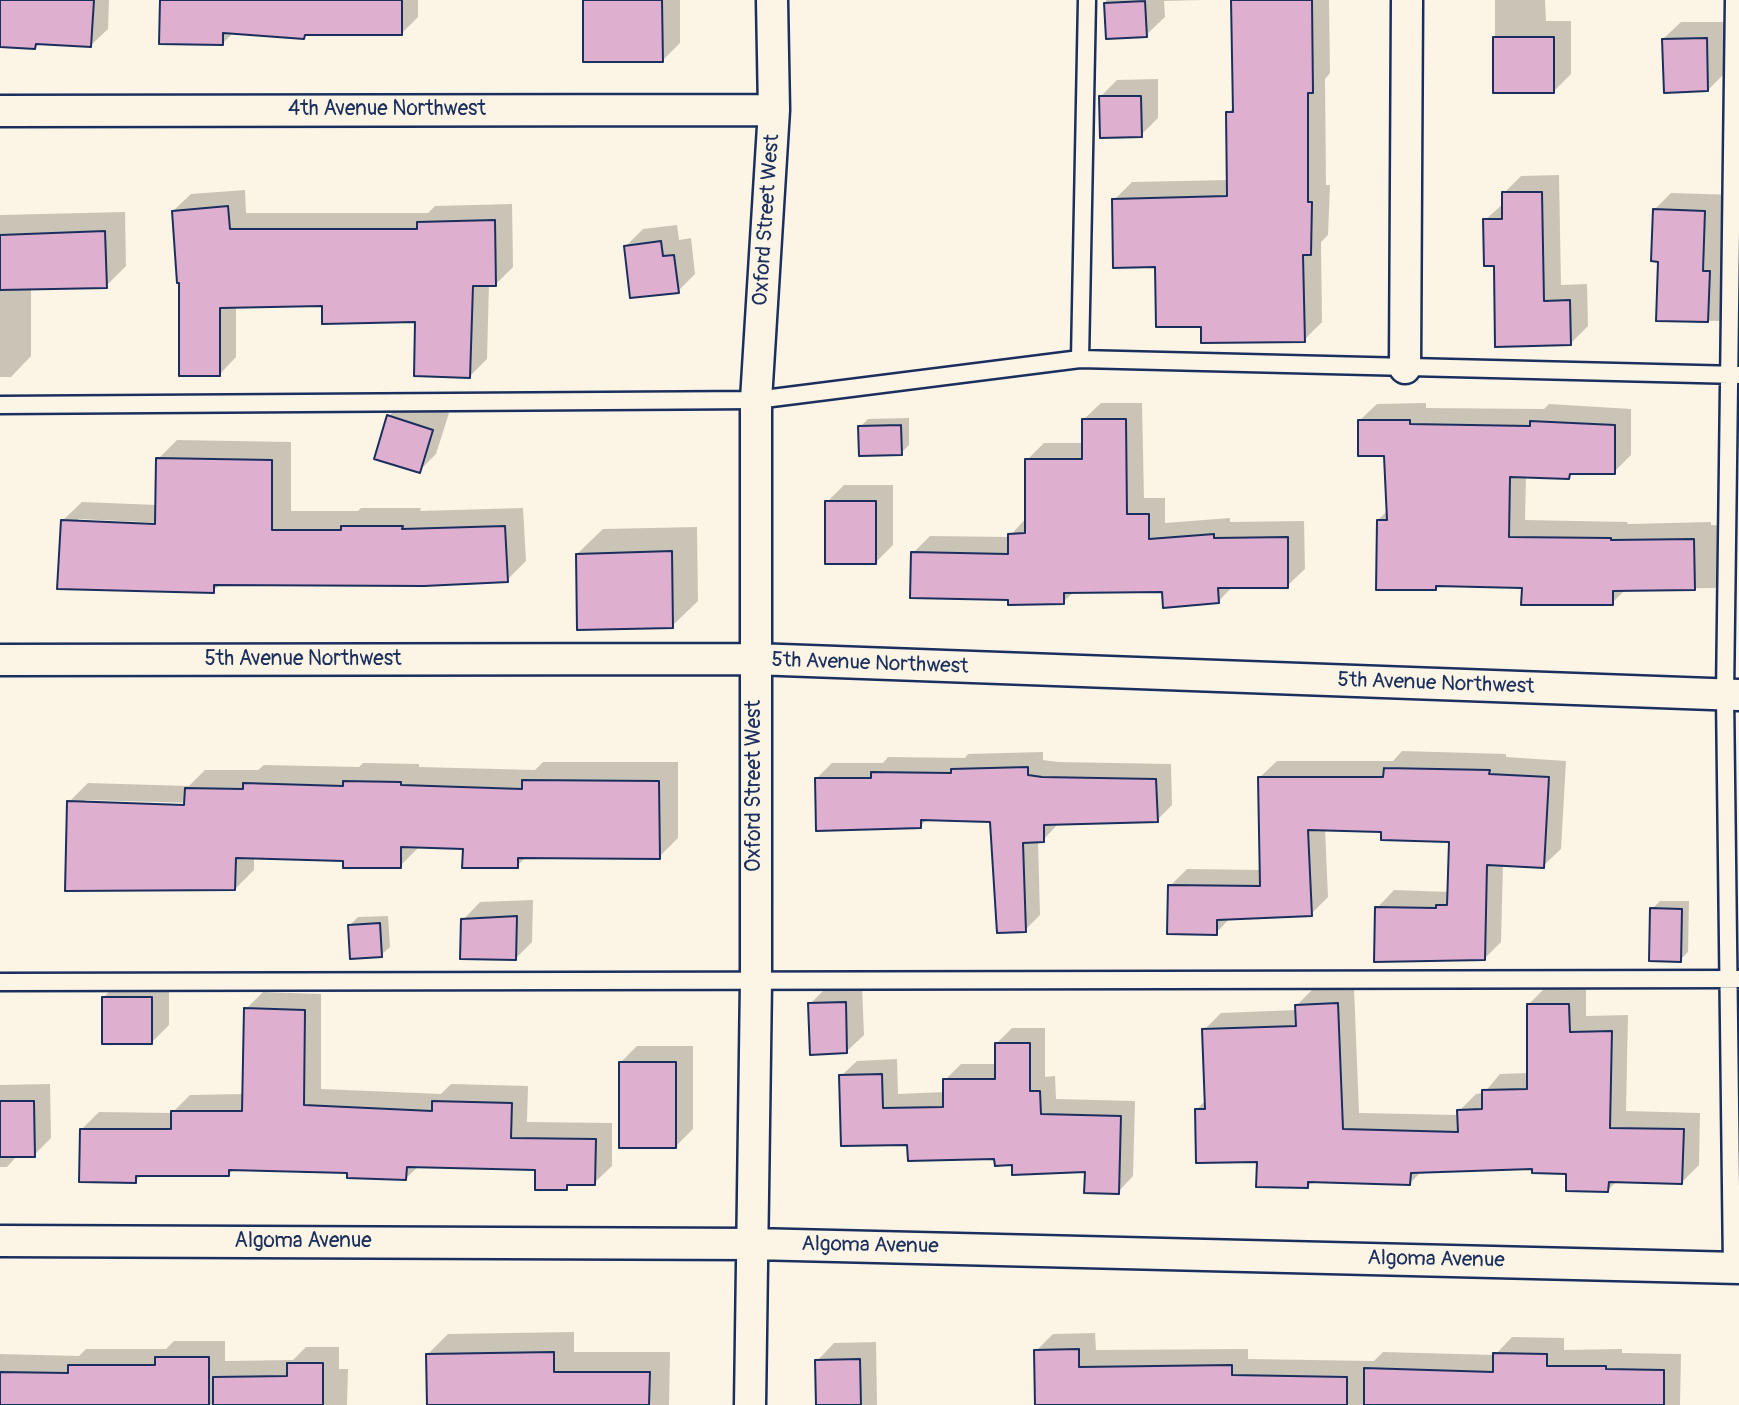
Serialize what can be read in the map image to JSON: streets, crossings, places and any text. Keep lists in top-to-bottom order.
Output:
{
  "streets": {
    "street": [
      "4th Avenue Northwest",
      "Oxford Street West",
      "5th Avenue Northwest",
      "Algoma Avenue"
    ]
  },
  "crossings": [
    ["4th Avenue Northwest", "Oxford Street West"],
    ["Oxford Street West", "5th Avenue Northwest"],
    ["Oxford Street West", "Algoma Avenue"]
  ]
}
